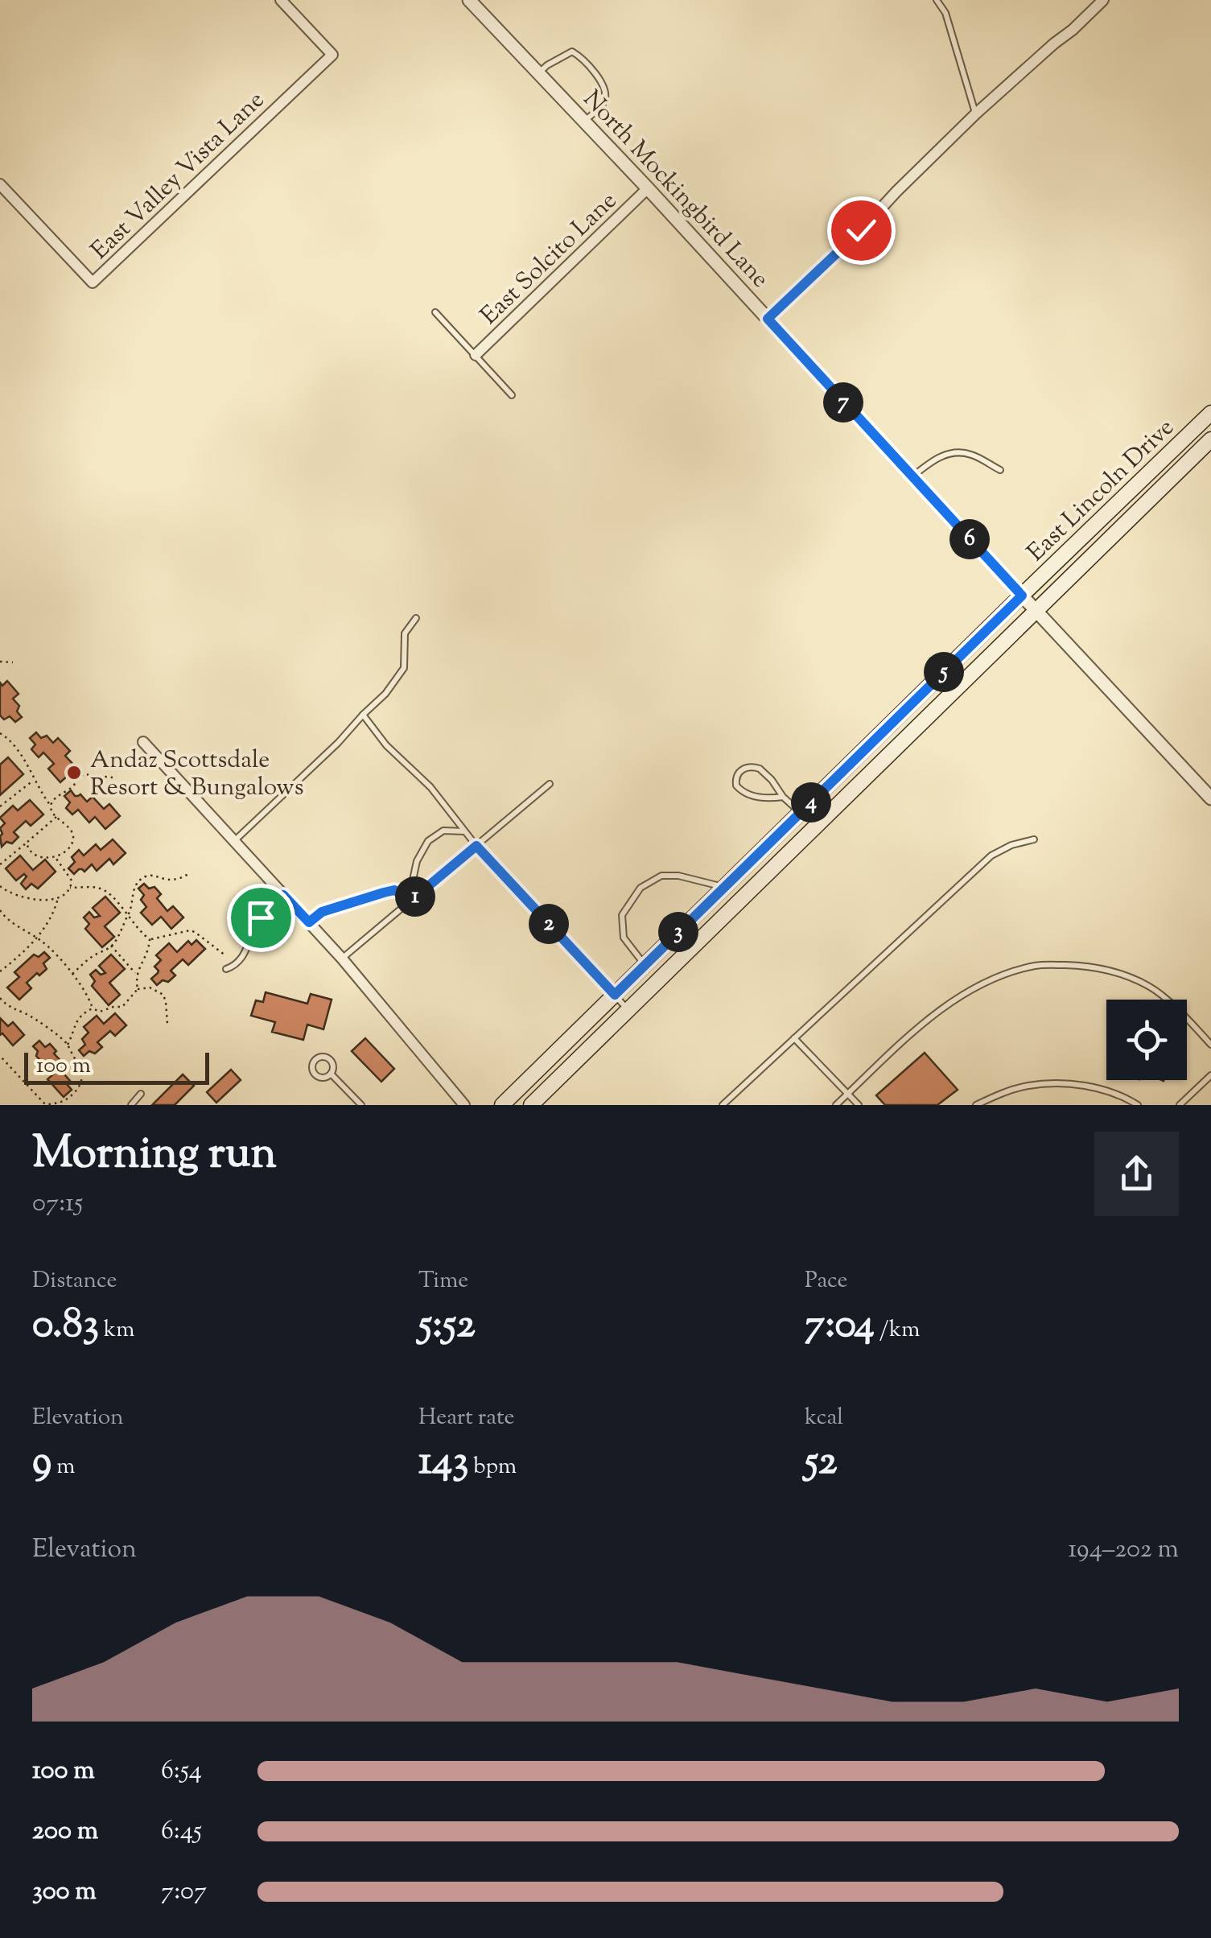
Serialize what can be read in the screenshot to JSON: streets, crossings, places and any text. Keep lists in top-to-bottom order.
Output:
{
  "streets": {
    "main road": ["East Lincoln Drive"],
    "street": ["East Valley Vista Lane", "North Mockingbird Lane", "East Solcito Lane"]
  },
  "crossings": [
    ["North Mockingbird Lane", "East Solcito Lane"],
    ["North Mockingbird Lane", "East Lincoln Drive"]
  ],
  "places": ["Andaz Scottsdale Resort & Bungalows"],
  "scale_bar": "100 m",
  "page": {
    "pins": [
      "7",
      "6",
      "5",
      "4",
      "1",
      "2",
      "3"
    ],
    "scale": "100 m",
    "heading": ["Morning run", "07:15"],
    "stats": [
      ["Distance", "0.83 km"],
      ["Time", "5:52"],
      ["Pace", "7:04 /km"],
      ["Elevation", "9 m"],
      ["Heart rate", "143 bpm"],
      ["kcal", "52"]
    ],
    "chart": ["Elevation", "194–202 m"],
    "list": [
      {
        "name": "100 m",
        "note": "6:54"
      },
      {
        "name": "200 m",
        "note": "6:45"
      },
      {
        "name": "300 m",
        "note": "7:07"
      }
    ]
  }
}
